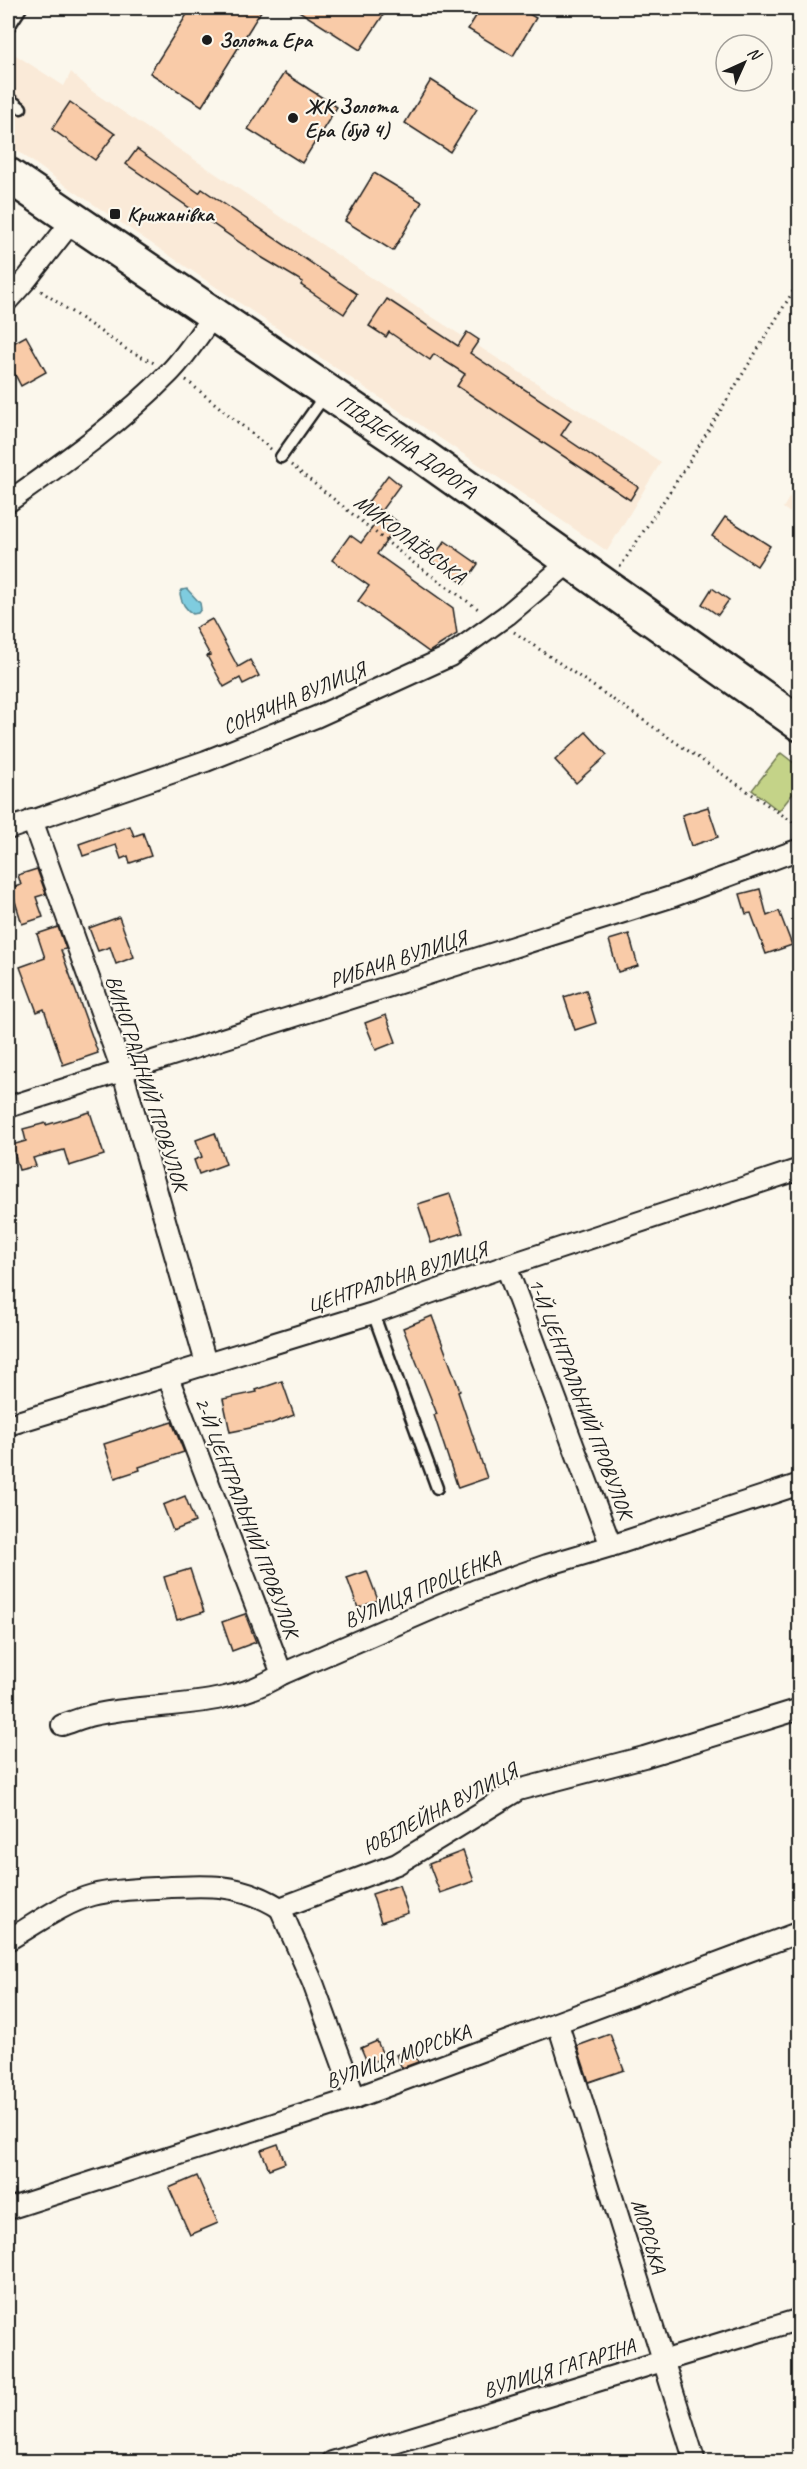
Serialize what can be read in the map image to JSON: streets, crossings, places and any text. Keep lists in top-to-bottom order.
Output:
{
  "streets": {
    "highway": ["ПІВДЕННА ДОРОГА"],
    "street": [
      "СОНЯЧНА ВУЛИЦЯ",
      "РИБАЧА ВУЛИЦЯ",
      "ВИНОГРАДНИЙ ПРОВУЛОК",
      "ЦЕНТРАЛЬНА ВУЛИЦЯ",
      "1-Й ЦЕНТРАЛЬНИЙ ПРОВУЛОК",
      "2-Й ЦЕНТРАЛЬНИЙ ПРОВУЛОК",
      "ВУЛИЦЯ ПРОЦЕНКА",
      "ЮВІЛЕЙНА ВУЛИЦЯ",
      "ВУЛИЦЯ МОРСЬКА",
      "МОРСЬКА",
      "ВУЛИЦЯ ГАГАРІНА"
    ],
    "path": ["МИКОЛАЇВСЬКА"]
  },
  "crossings": [
    ["ПІВДЕННА ДОРОГА", "СОНЯЧНА ВУЛИЦЯ"],
    ["МИКОЛАЇВСЬКА", "СОНЯЧНА ВУЛИЦЯ"],
    ["СОНЯЧНА ВУЛИЦЯ", "ВИНОГРАДНИЙ ПРОВУЛОК"],
    ["РИБАЧА ВУЛИЦЯ", "ВИНОГРАДНИЙ ПРОВУЛОК"],
    ["ВИНОГРАДНИЙ ПРОВУЛОК", "ЦЕНТРАЛЬНА ВУЛИЦЯ"],
    ["ЦЕНТРАЛЬНА ВУЛИЦЯ", "1-Й ЦЕНТРАЛЬНИЙ ПРОВУЛОК"],
    ["ЦЕНТРАЛЬНА ВУЛИЦЯ", "2-Й ЦЕНТРАЛЬНИЙ ПРОВУЛОК"],
    ["1-Й ЦЕНТРАЛЬНИЙ ПРОВУЛОК", "ВУЛИЦЯ ПРОЦЕНКА"],
    ["2-Й ЦЕНТРАЛЬНИЙ ПРОВУЛОК", "ВУЛИЦЯ ПРОЦЕНКА"],
    ["ВУЛИЦЯ МОРСЬКА", "МОРСЬКА"],
    ["МОРСЬКА", "ВУЛИЦЯ ГАГАРІНА"]
  ],
  "places": {
    "other": ["Золота Ера", "ЖК Золота Ера (буд 4)"],
    "transit": ["Крижанiвка"]
  },
  "north": "top right"
}
